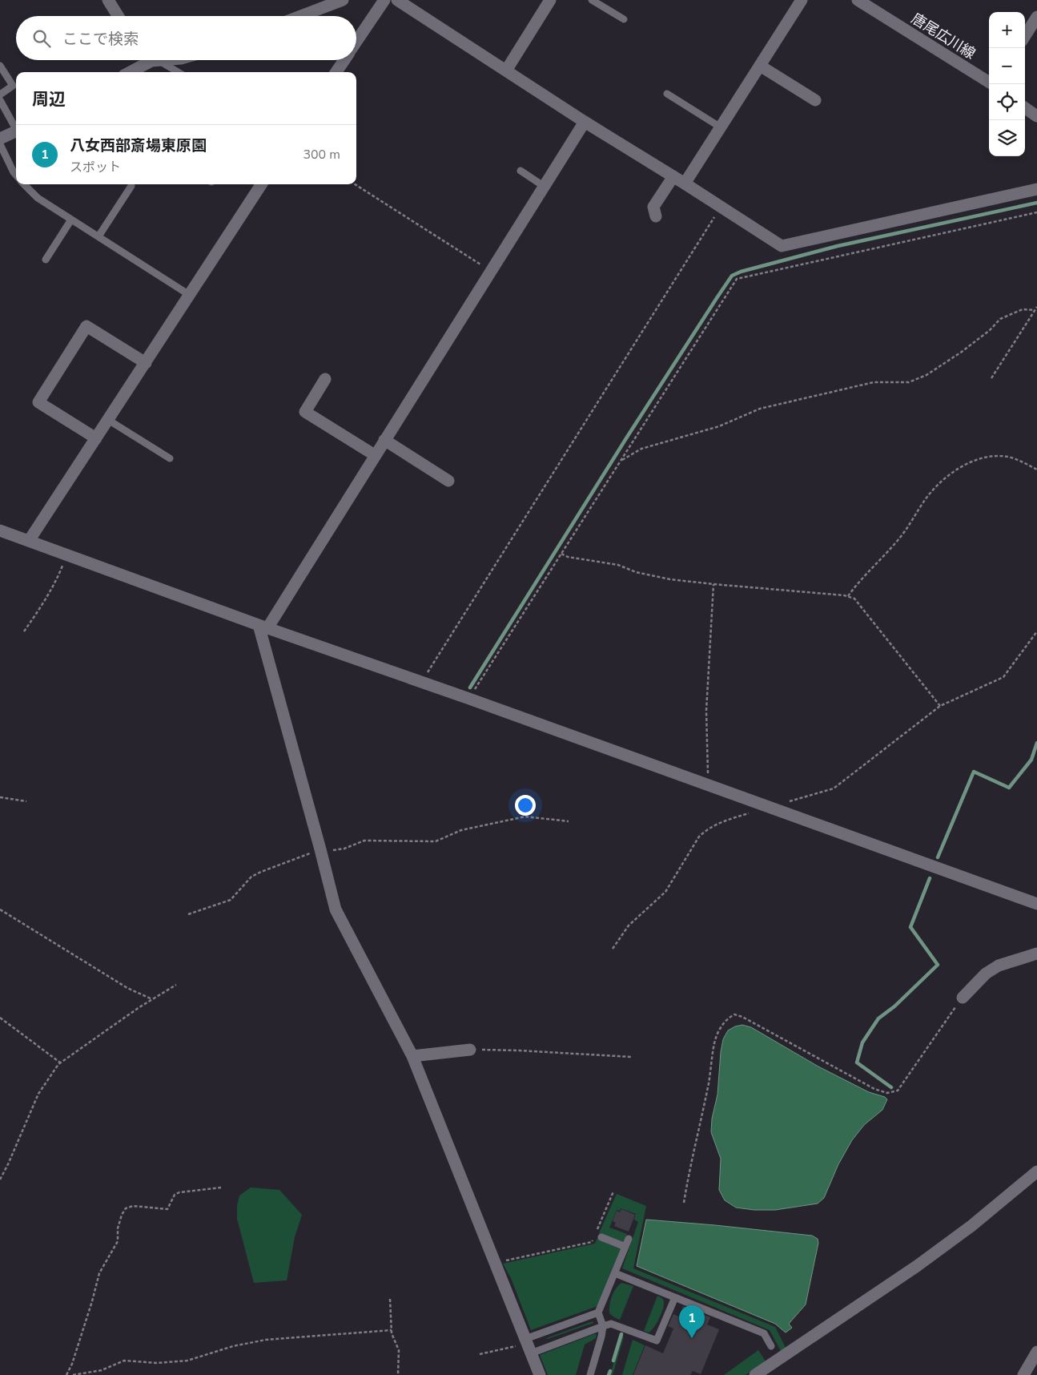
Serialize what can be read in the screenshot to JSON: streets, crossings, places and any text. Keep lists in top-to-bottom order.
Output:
{
  "streets": {
    "street": ["唐尾広川線"]
  },
  "page": {
    "map_buttons": ["+", "−"],
    "search": "ここで検索",
    "heading": "周辺",
    "list": [
      {
        "mark": "1",
        "name": "八女西部斎場東原園",
        "note": "スポット",
        "value": "300 m"
      }
    ],
    "pins": "1"
  }
}
